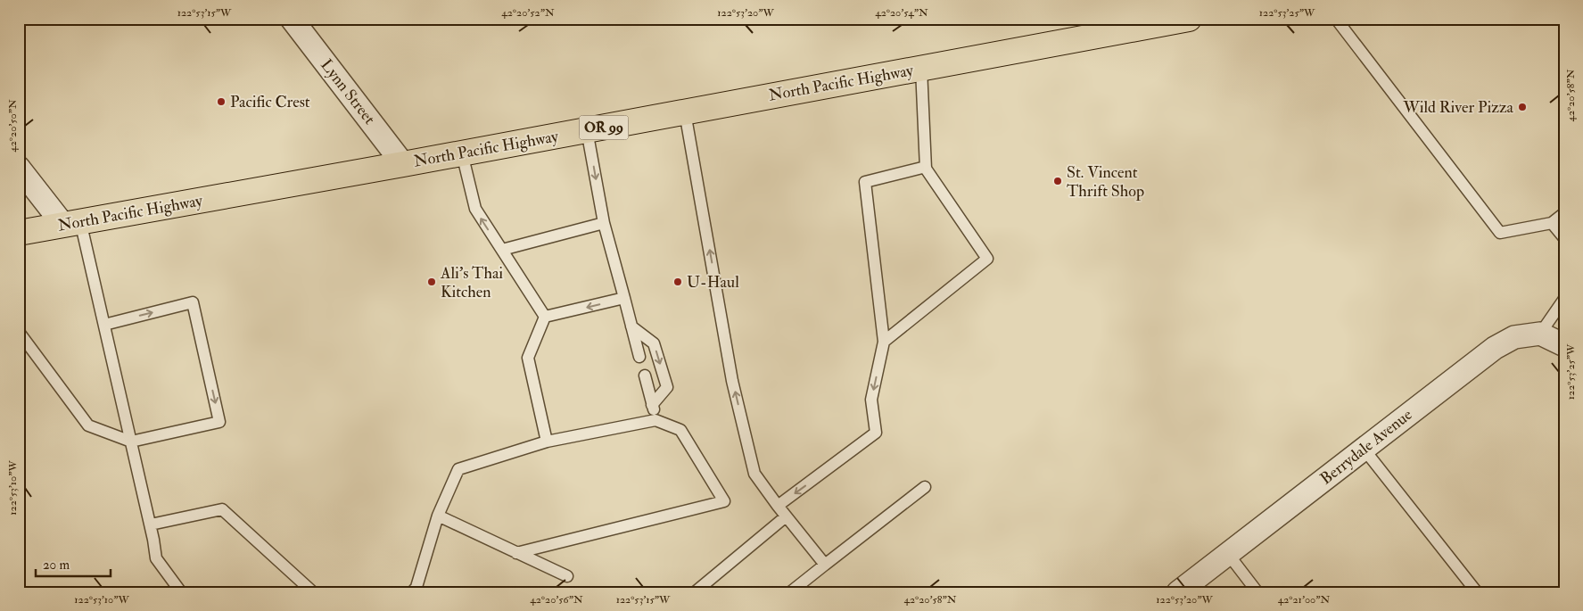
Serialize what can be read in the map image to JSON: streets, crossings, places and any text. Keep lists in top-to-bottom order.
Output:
{
  "streets": {
    "main road": ["North Pacific Highway", "OR 99"],
    "street": ["Lynn Street", "Berrydale Avenue"]
  },
  "crossings": [
    ["North Pacific Highway", "Lynn Street"]
  ],
  "places": [
    "Pacific Crest",
    "Wild River Pizza",
    "St. Vincent Thrift Shop",
    "Ali's Thai Kitchen",
    "U-Haul"
  ],
  "scale_bar": "20 m",
  "coordinates": [
    "122°53'15\"W",
    "42°20'52\"N",
    "122°53'20\"W",
    "42°20'54\"N",
    "122°53'25\"W",
    "42°20'58\"N",
    "42°20'50\"N",
    "122°53'10\"W",
    "42°20'56\"N",
    "42°21'00\"N"
  ]
}
